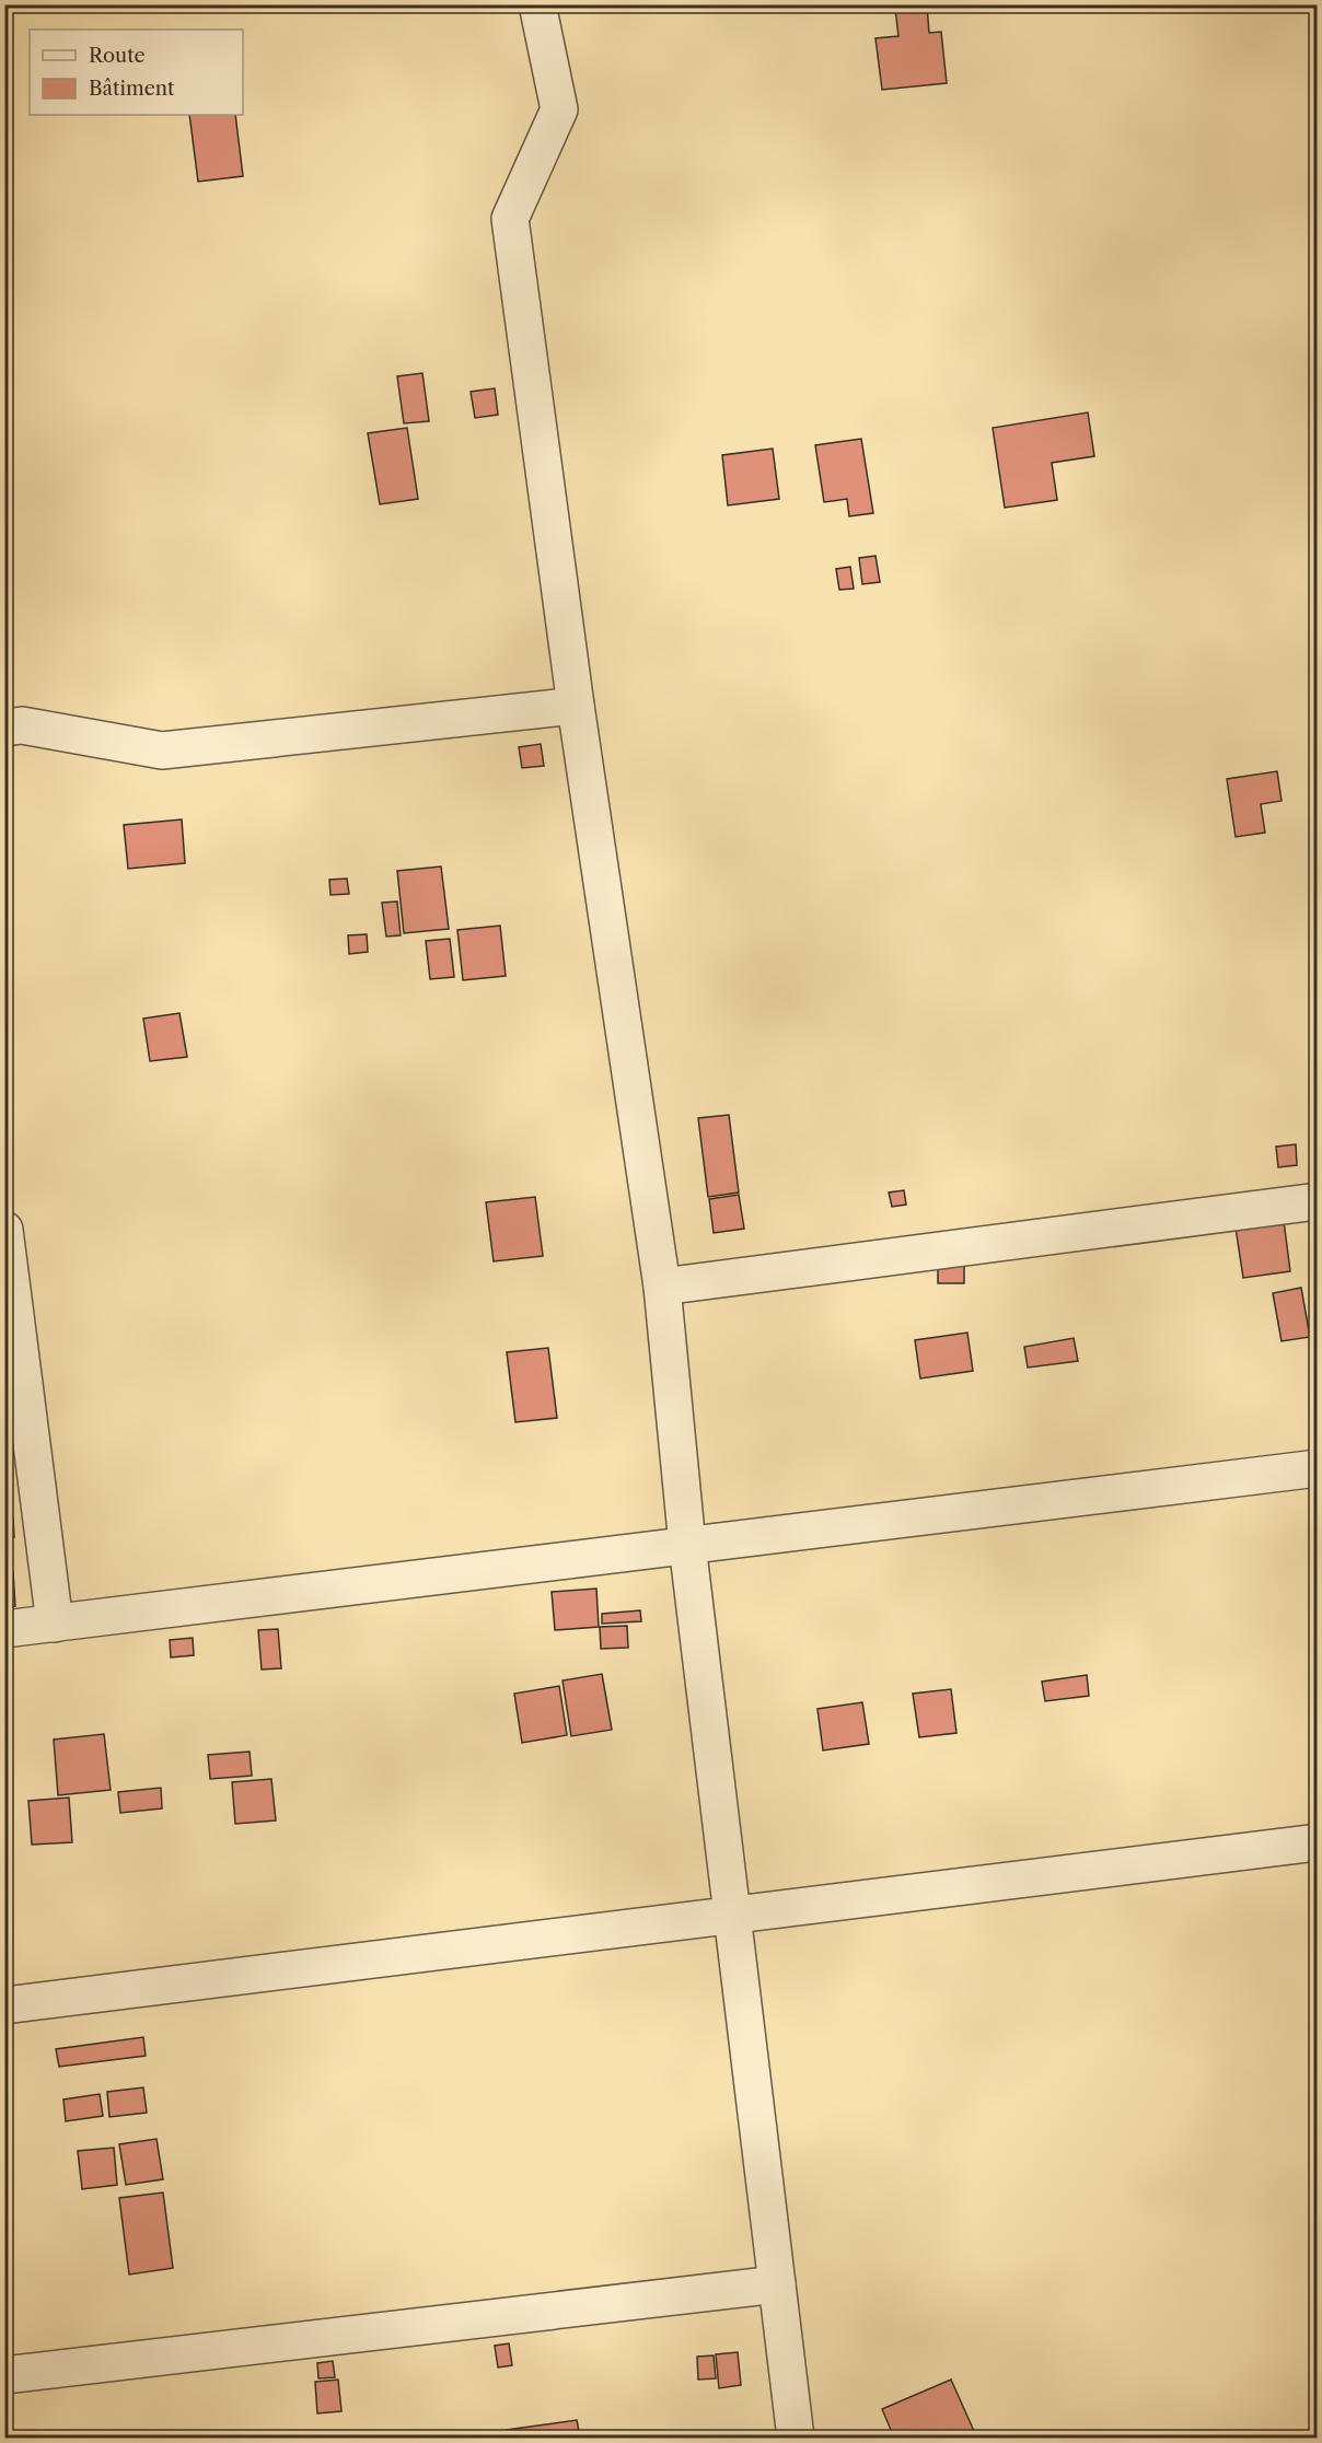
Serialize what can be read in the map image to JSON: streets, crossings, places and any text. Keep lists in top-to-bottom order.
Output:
{
  "legend": ["Route", "Bâtiment"]
}
